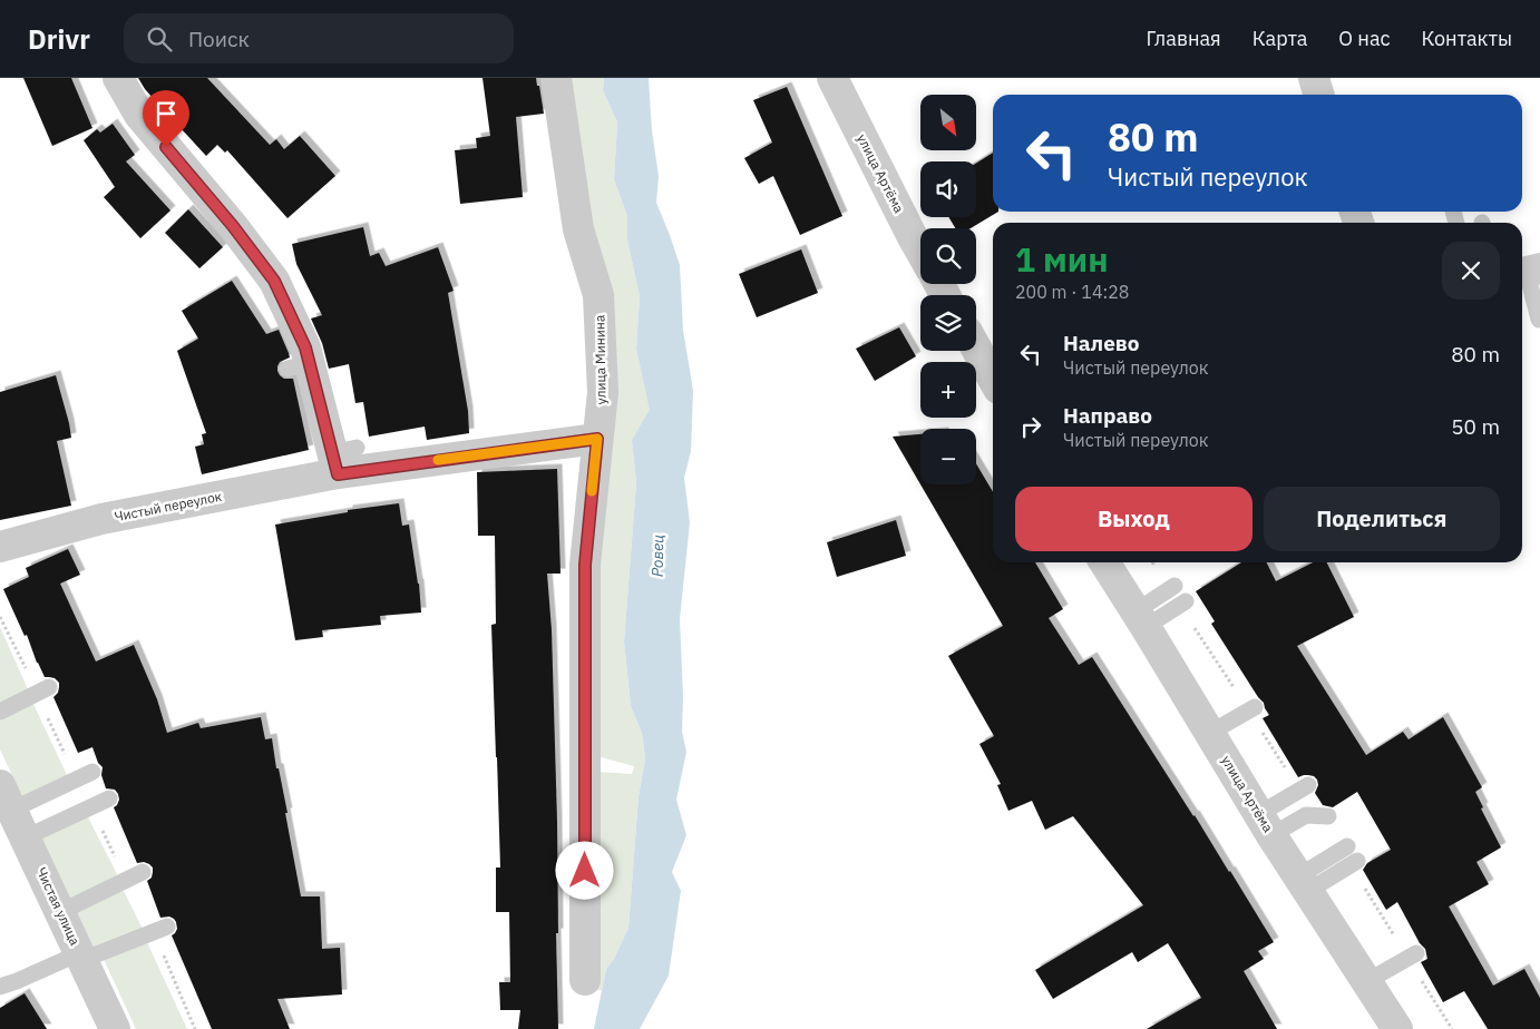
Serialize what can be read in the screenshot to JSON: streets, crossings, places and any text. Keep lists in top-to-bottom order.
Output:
{
  "streets": {
    "street": [
      "улица Артёма",
      "улица Минина",
      "Чистый переулок",
      "Чистая улица"
    ]
  },
  "crossings": [
    ["улица Минина", "Чистый переулок"]
  ],
  "water": ["Ровец"],
  "north": "bottom right",
  "page": {
    "header": "Drivr",
    "search": "Поиск",
    "nav": [
      "Главная",
      "Карта",
      "О нас",
      "Контакты"
    ],
    "map_buttons": ["+", "−"],
    "turn": ["80 m", "Чистый переулок"],
    "heading": ["1 мин", "200 m · 14:28"],
    "list": [
      {
        "name": "Налево",
        "note": "Чистый переулок",
        "value": "80 m"
      },
      {
        "name": "Направо",
        "note": "Чистый переулок",
        "value": "50 m"
      }
    ],
    "buttons": ["Выход", "Поделиться"]
  }
}
